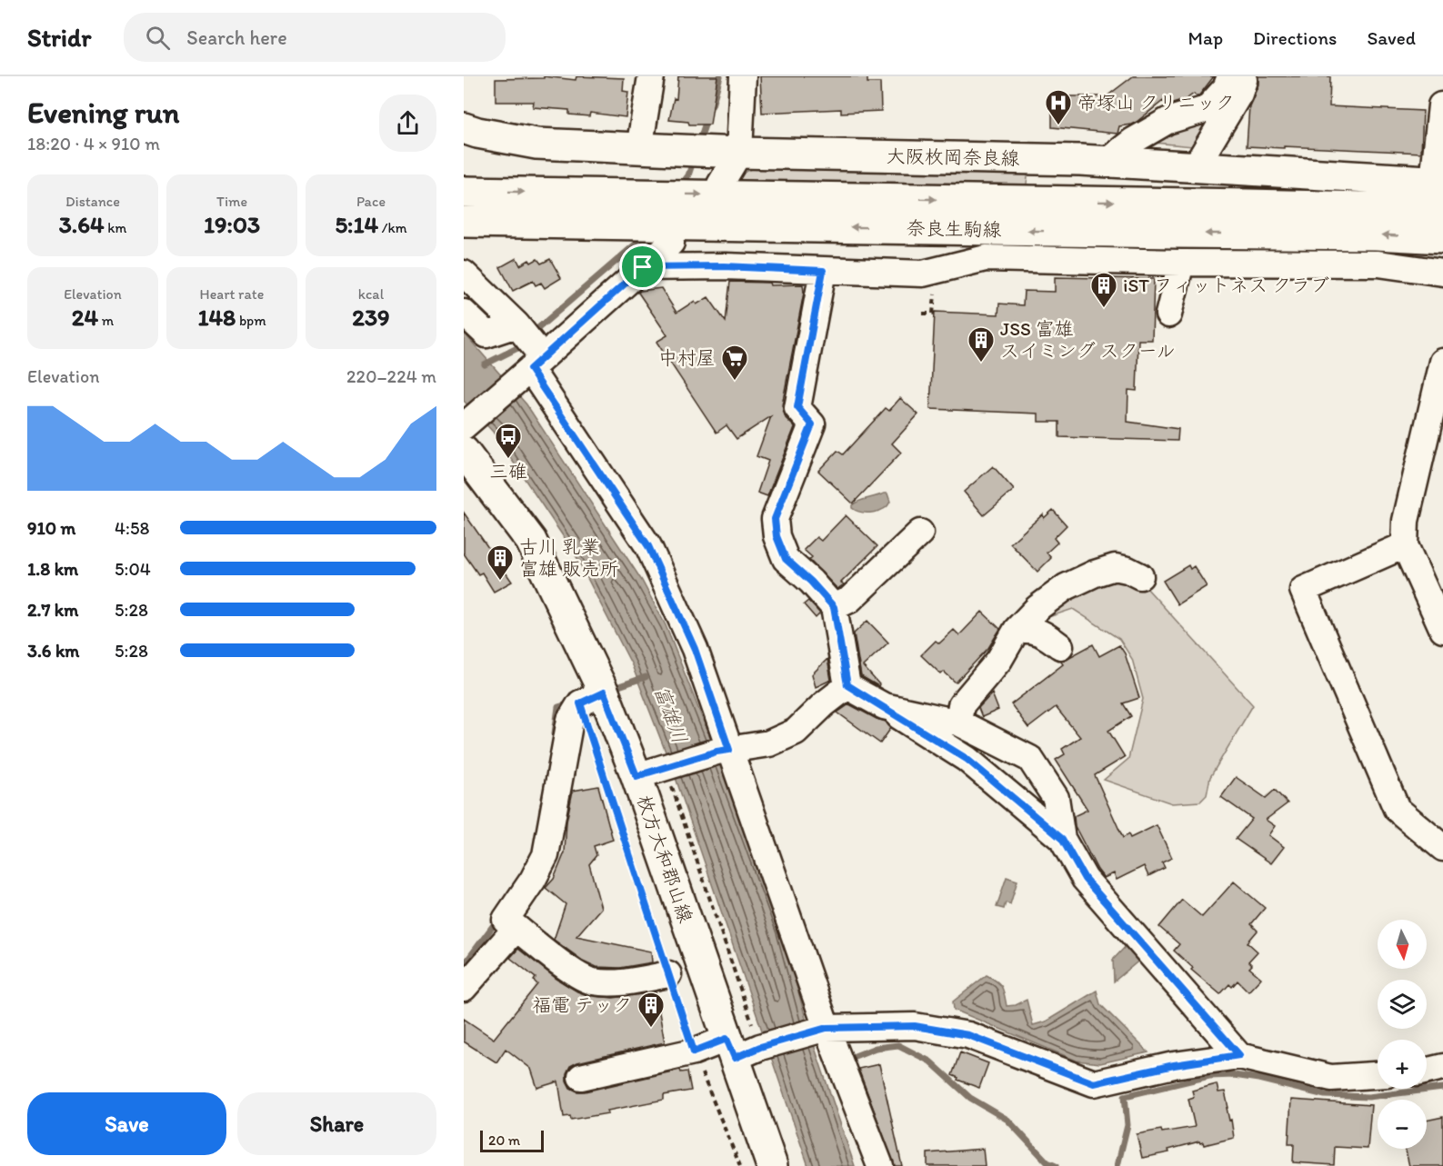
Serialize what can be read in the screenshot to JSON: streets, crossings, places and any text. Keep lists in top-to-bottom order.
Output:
{
  "streets": {
    "main road": ["大阪枚岡奈良線", "奈良生駒線", "枚方大和郡山線"]
  },
  "water": ["富雄川"],
  "places": {
    "hospital": ["帝塚山 クリニック"],
    "building": [
      "iST フィットネス クラブ",
      "JSS 富雄 スイミング スクール",
      "古川 乳業 富雄 販売所",
      "福電 テック"
    ],
    "supermarket": ["中村屋"],
    "bus stop": ["三碓"]
  },
  "scale_bar": "20 m",
  "north": "bottom",
  "page": {
    "header": "Stridr",
    "search": "Search here",
    "nav": ["Map", "Directions", "Saved"],
    "heading": ["Evening run", "18:20 · 4 × 910 m"],
    "stats": [
      ["Distance", "3.64 km"],
      ["Time", "19:03"],
      ["Pace", "5:14 /km"],
      ["Elevation", "24 m"],
      ["Heart rate", "148 bpm"],
      ["kcal", "239"]
    ],
    "chart": ["Elevation", "220–224 m"],
    "list": [
      {
        "name": "910 m",
        "note": "4:58"
      },
      {
        "name": "1.8 km",
        "note": "5:04"
      },
      {
        "name": "2.7 km",
        "note": "5:28"
      },
      {
        "name": "3.6 km",
        "note": "5:28"
      }
    ],
    "map_buttons": ["+", "−"],
    "buttons": ["Save", "Share"],
    "scale": "20 m"
  }
}
